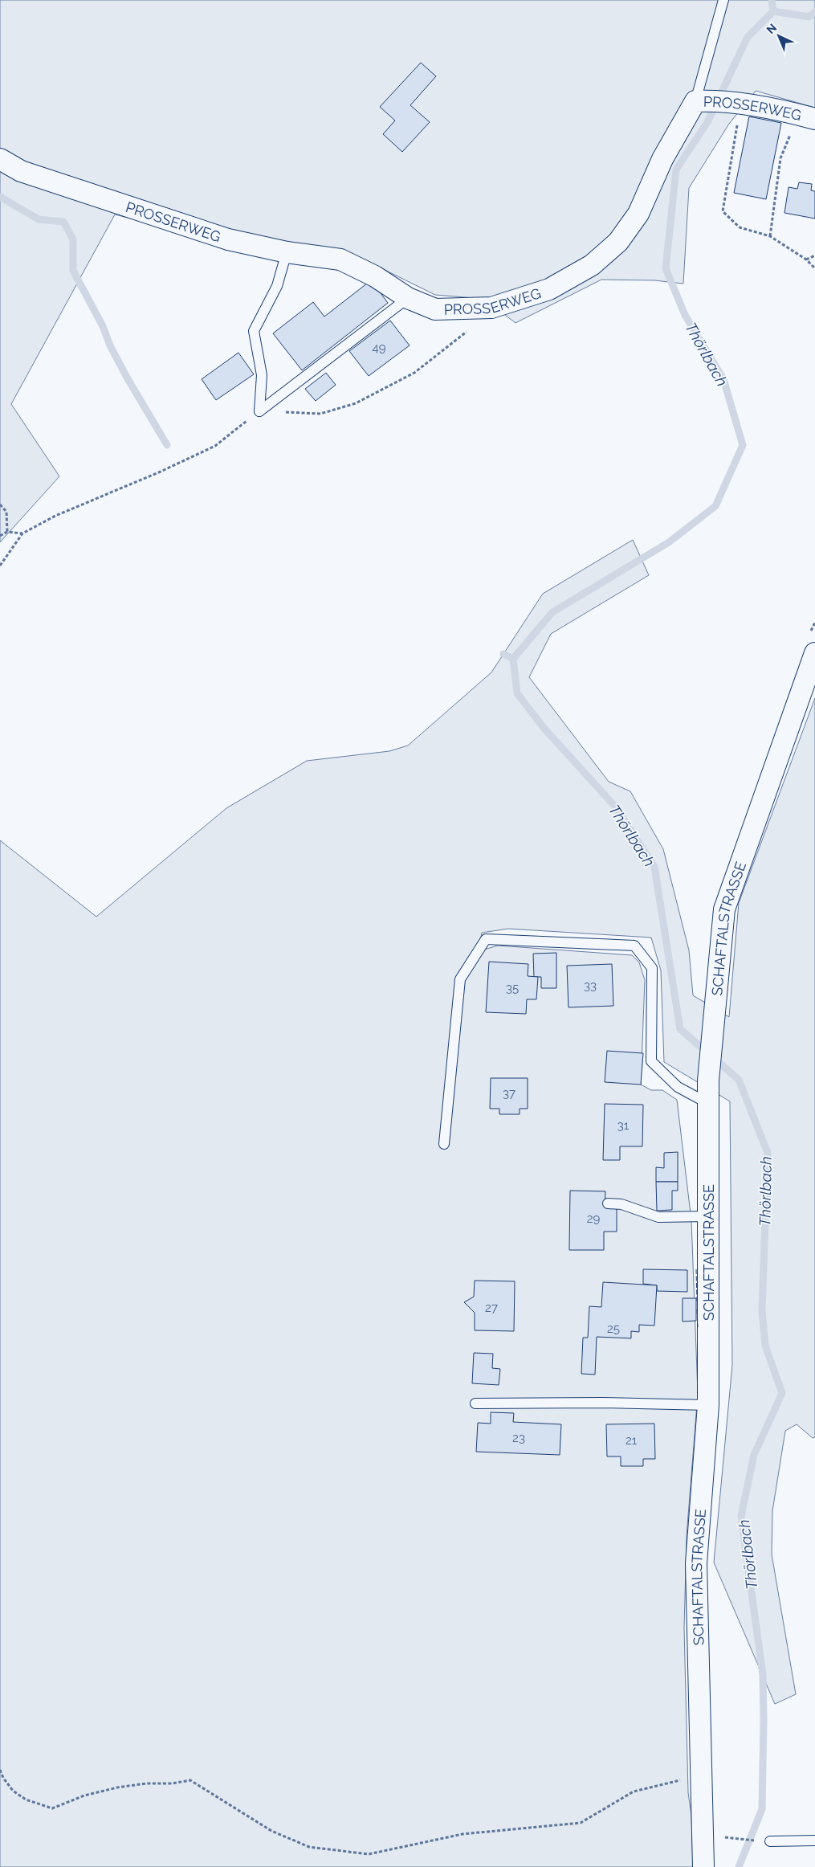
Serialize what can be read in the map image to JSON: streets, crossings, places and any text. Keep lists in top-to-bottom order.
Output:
{
  "streets": {
    "street": ["PROSSERWEG", "SCHAFTALSTRASSE"]
  },
  "water": ["Thörlbach"],
  "house_numbers": [
    "49",
    "33",
    "35",
    "37",
    "31",
    "29",
    "27",
    "25",
    "23",
    "21"
  ],
  "north": "top left"
}
